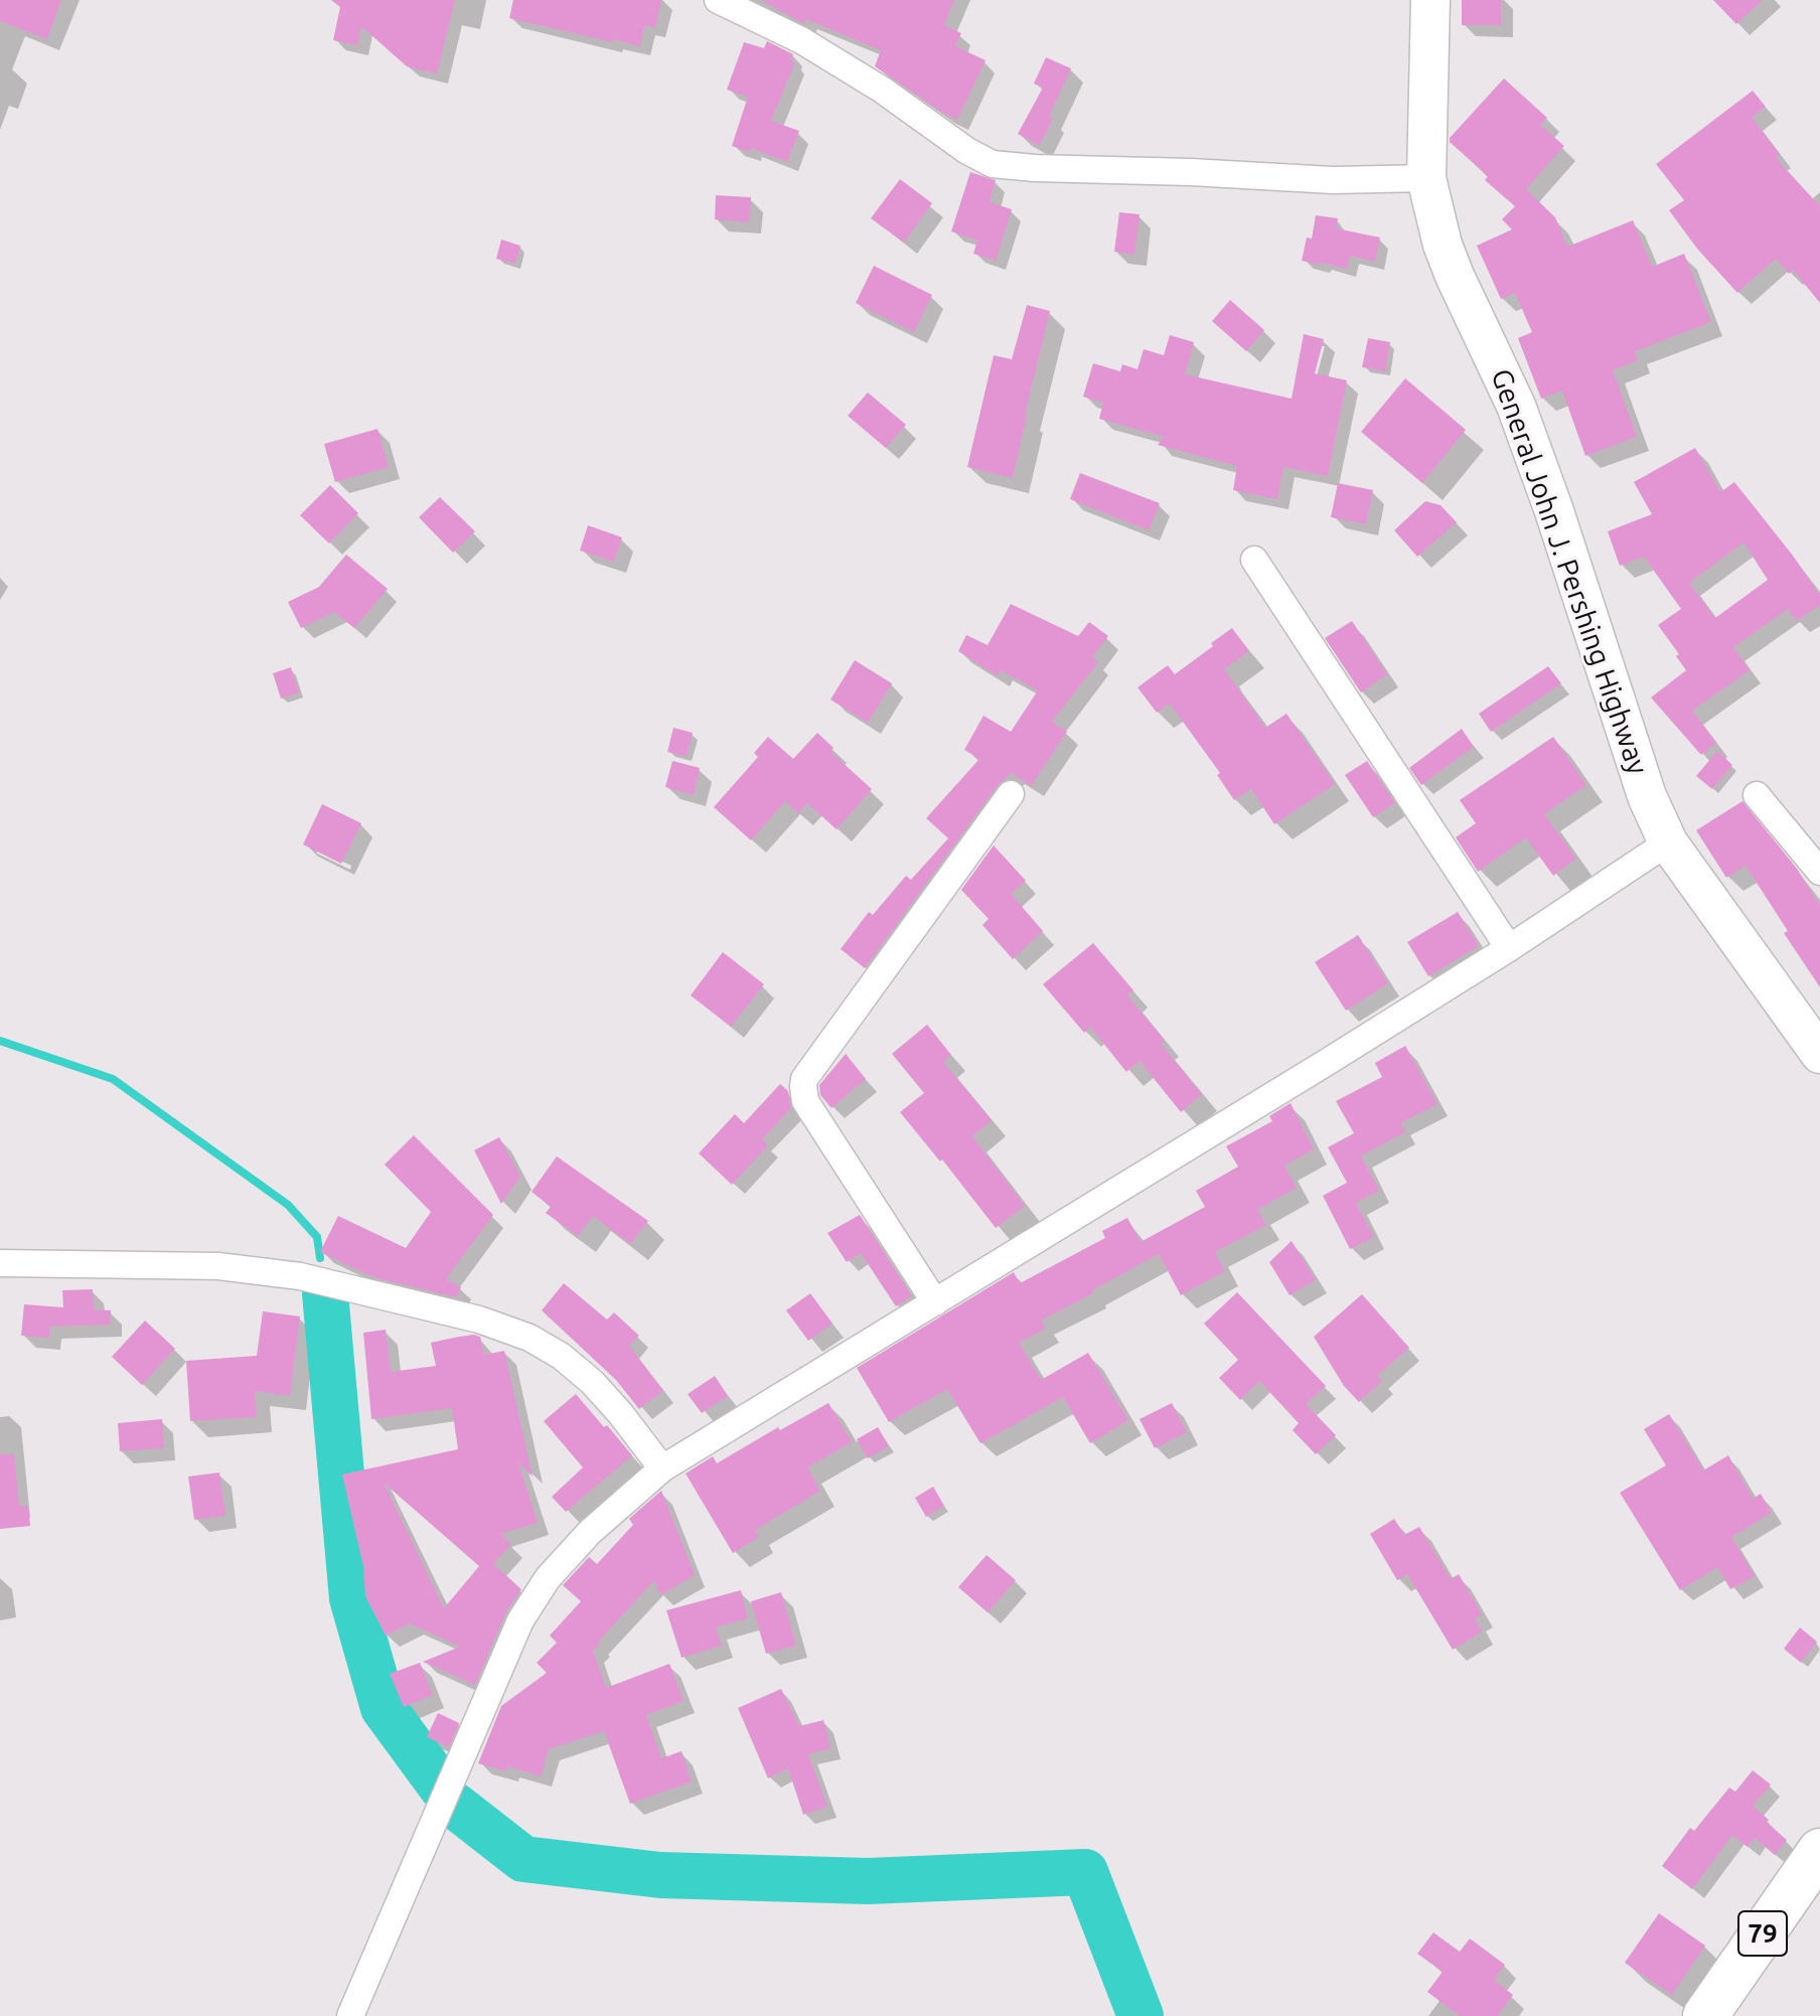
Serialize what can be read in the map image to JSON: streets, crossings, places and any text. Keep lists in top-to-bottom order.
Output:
{
  "streets": {
    "highway": ["79"],
    "main road": ["General John J. Pershing Highway"]
  }
}
